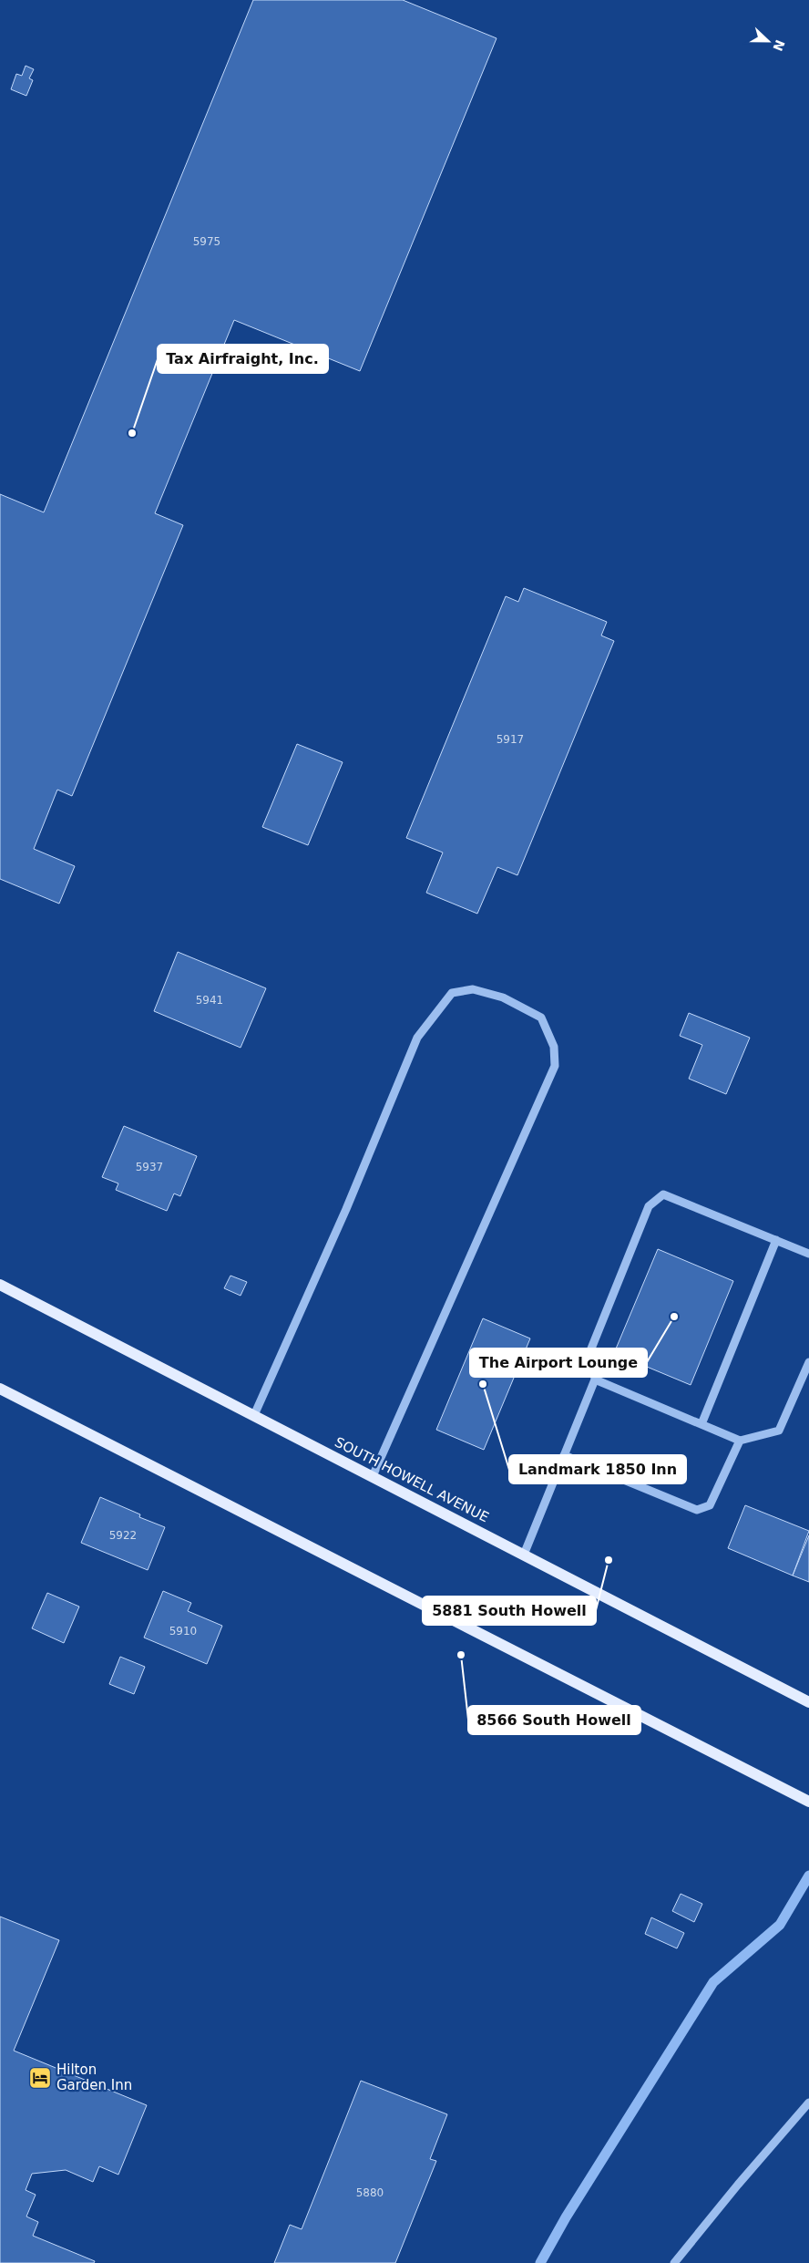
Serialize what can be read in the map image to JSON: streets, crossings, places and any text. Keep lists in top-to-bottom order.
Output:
{
  "streets": {
    "main road": ["SOUTH HOWELL AVENUE"]
  },
  "places": {
    "other": [
      "Tax Airfraight, Inc.",
      "The Airport Lounge",
      "Landmark 1850 Inn",
      "5881 South Howell",
      "8566 South Howell"
    ],
    "hotel": ["Hilton Garden Inn"]
  },
  "house_numbers": [
    "5975",
    "5917",
    "5941",
    "5937",
    "5922",
    "5910",
    "5880"
  ],
  "north": "right"
}
